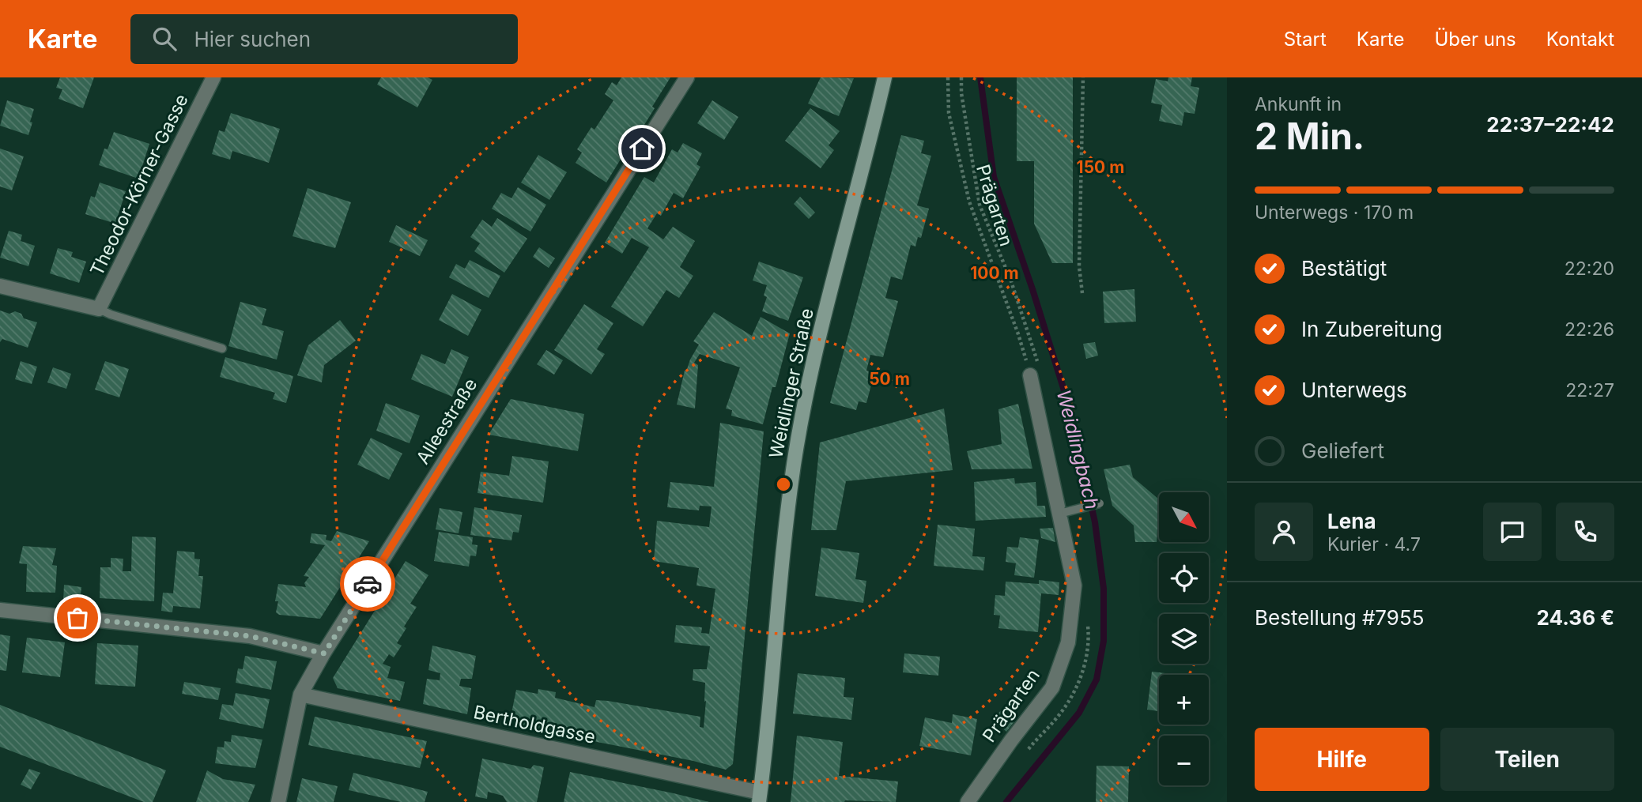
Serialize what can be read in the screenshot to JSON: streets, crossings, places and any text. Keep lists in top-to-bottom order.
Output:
{
  "streets": {
    "main road": ["Weidlinger Straße"],
    "street": [
      "Theodor-Körner-Gasse",
      "Prägarten",
      "Alleestraße",
      "Bertholdgasse"
    ]
  },
  "crossings": [
    ["Weidlinger Straße", "Bertholdgasse"],
    ["Alleestraße", "Bertholdgasse"]
  ],
  "water": ["Weidlingbach"],
  "north": "bottom right",
  "page": {
    "header": "Karte",
    "search": "Hier suchen",
    "nav": [
      "Start",
      "Karte",
      "Über uns",
      "Kontakt"
    ],
    "heading": ["2 Min.", "Ankunft in", "22:37–22:42"],
    "panel": [
      "Lena",
      "Kurier · 4.7",
      "Bestellung #7955",
      "24.36 €"
    ],
    "bar": "Unterwegs · 170 m",
    "list": [
      ["Bestätigt", "22:20"],
      ["In Zubereitung", "22:26"],
      ["Unterwegs", "22:27"],
      "Geliefert"
    ],
    "map_buttons": ["+", "−"],
    "buttons": ["Hilfe", "Teilen"]
  },
  "rings": ["150 m", "100 m", "50 m"]
}
